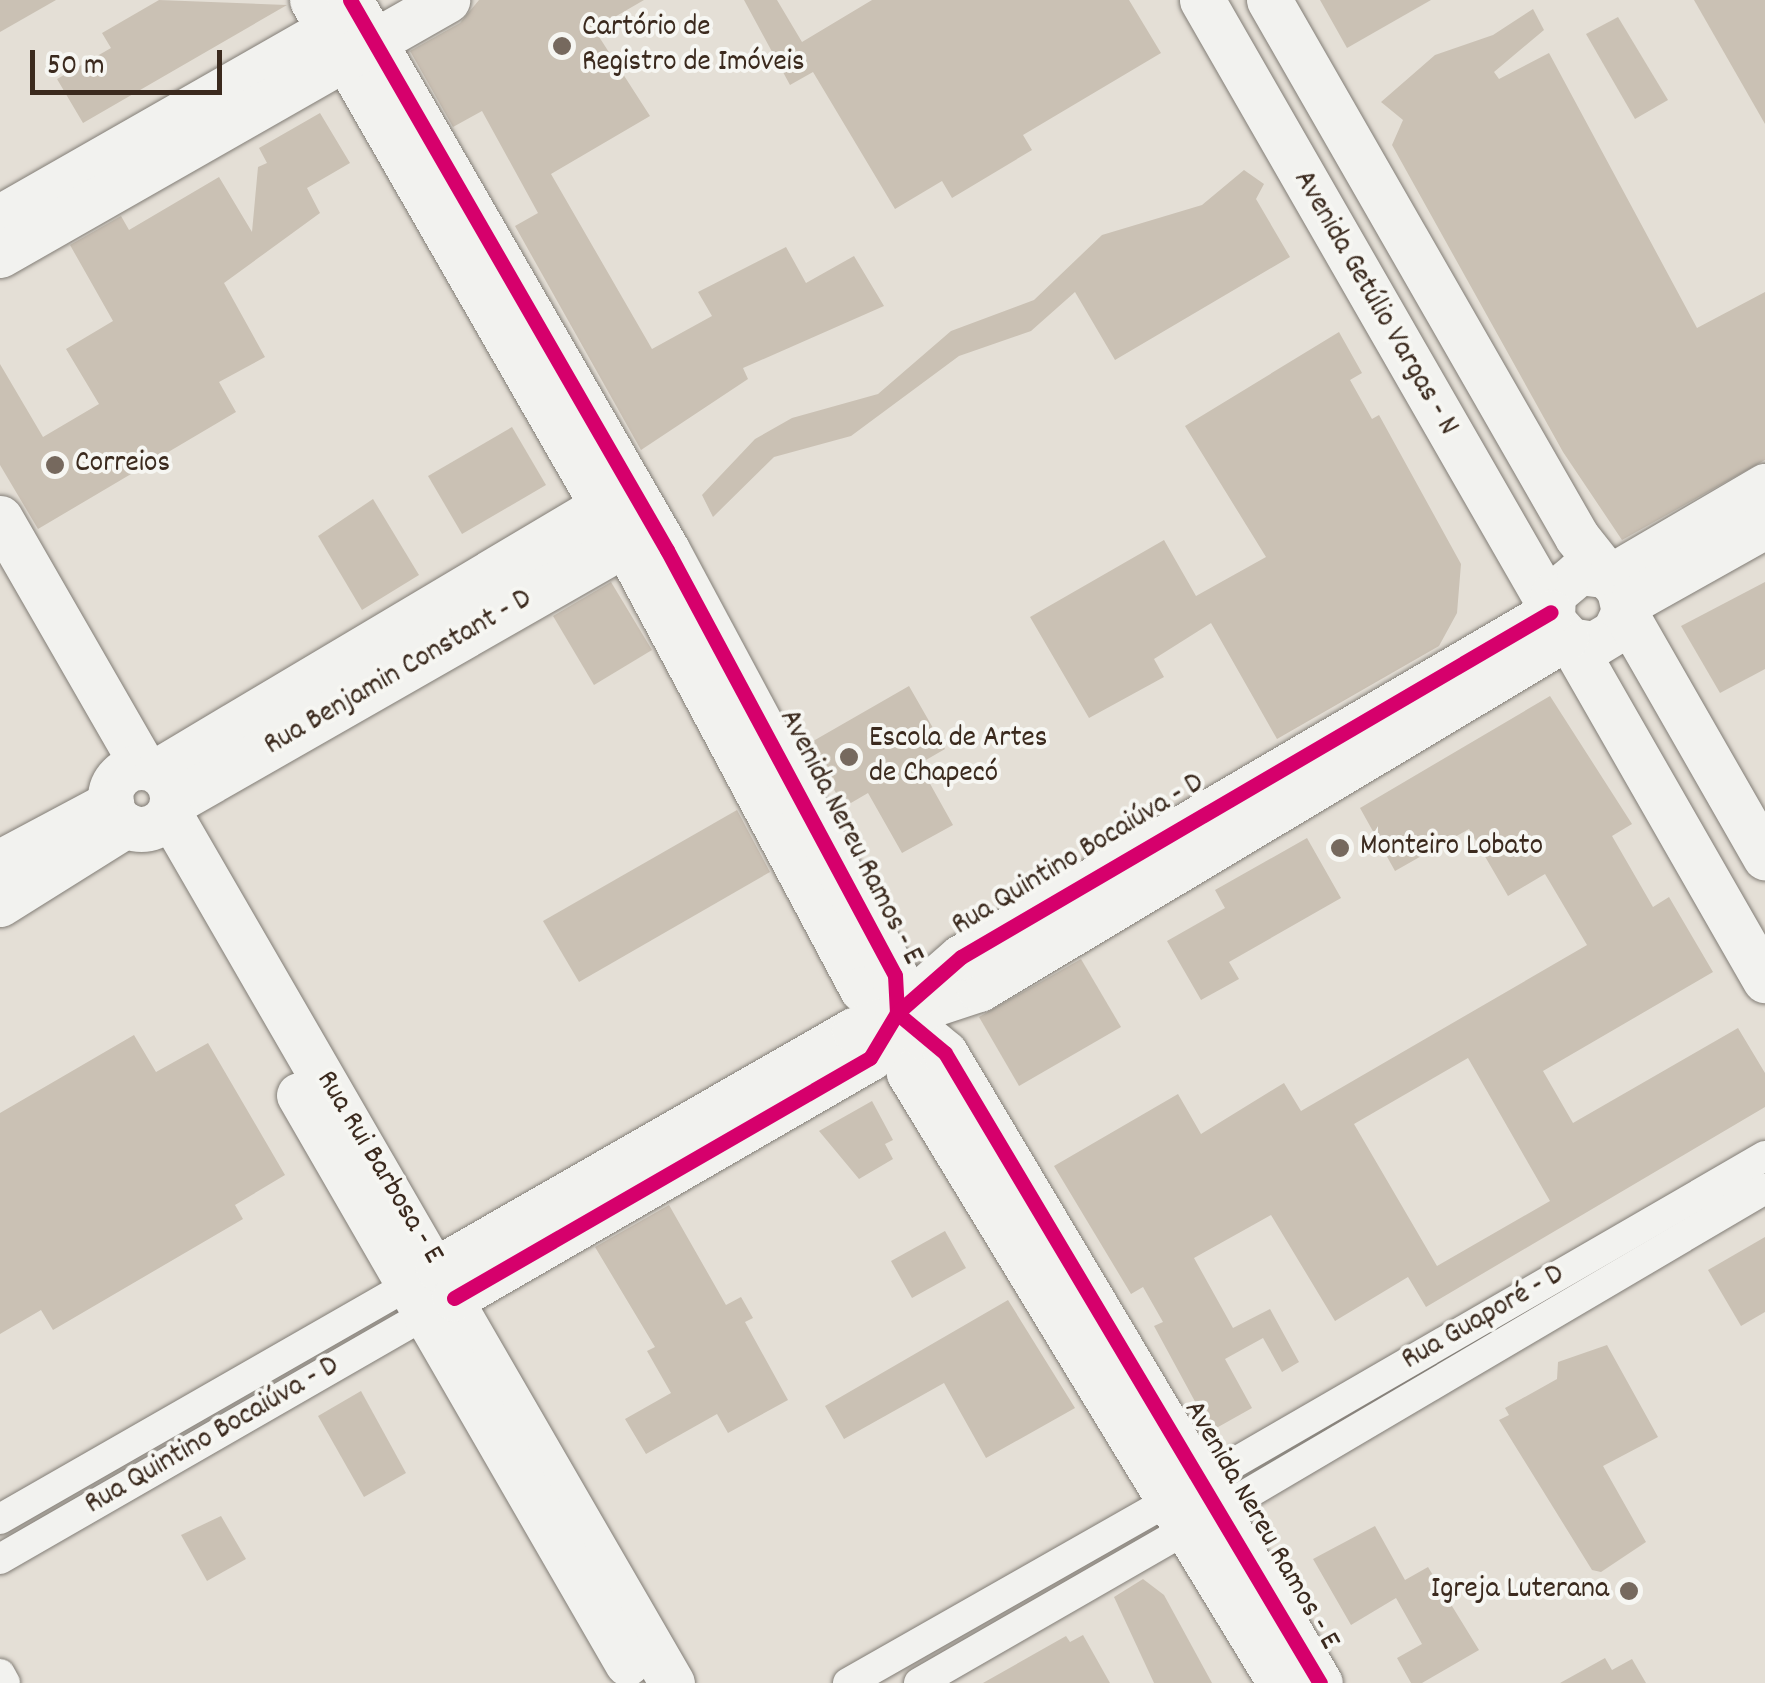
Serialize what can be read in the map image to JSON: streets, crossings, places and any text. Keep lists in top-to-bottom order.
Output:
{
  "streets": {
    "street": [
      "Avenida Getúlio Vargas - N",
      "Rua Benjamin Constant - D",
      "Avenida Nereu Ramos - E",
      "Rua Quintino Bocaiúva - D",
      "Rua Rui Barbosa - E",
      "Rua Guaporé - D"
    ]
  },
  "crossings": [
    ["Avenida Getúlio Vargas - N", "Rua Quintino Bocaiúva - D"],
    ["Rua Benjamin Constant - D", "Avenida Nereu Ramos - E"],
    ["Rua Benjamin Constant - D", "Rua Rui Barbosa - E"],
    ["Avenida Nereu Ramos - E", "Rua Quintino Bocaiúva - D"],
    ["Avenida Nereu Ramos - E", "Rua Guaporé - D"],
    ["Rua Quintino Bocaiúva - D", "Rua Rui Barbosa - E"]
  ],
  "places": [
    "Cartório de Registro de Imóveis",
    "Correios",
    "Escola de Artes de Chapecó",
    "Monteiro Lobato",
    "Igreja Luterana"
  ],
  "scale_bar": "50 m"
}
